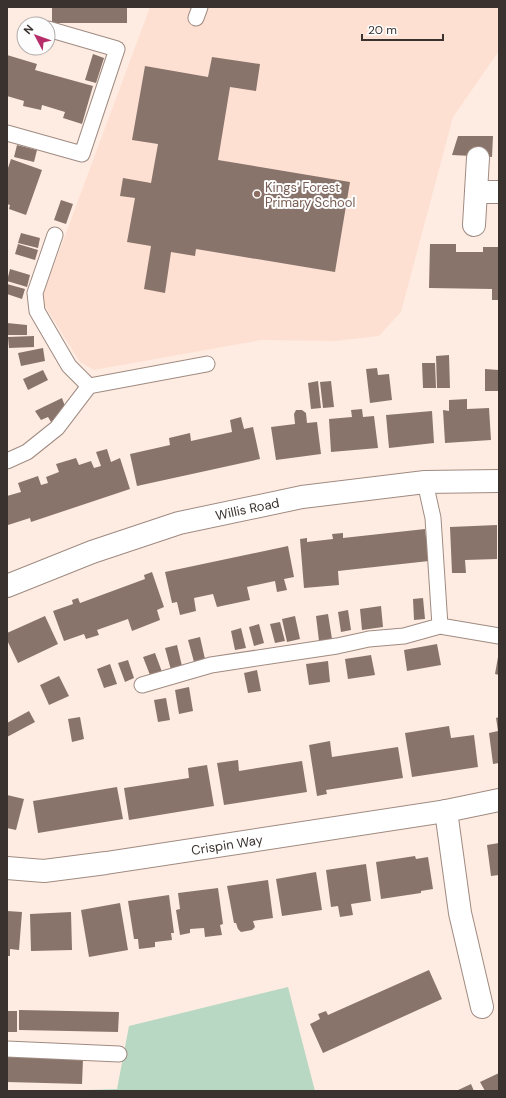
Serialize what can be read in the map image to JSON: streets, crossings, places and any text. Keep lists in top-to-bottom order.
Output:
{
  "streets": {
    "street": ["Willis Road", "Crispin Way"]
  },
  "places": ["Kings' Forest Primary School"],
  "scale_bar": "20 m",
  "north": "top left"
}
